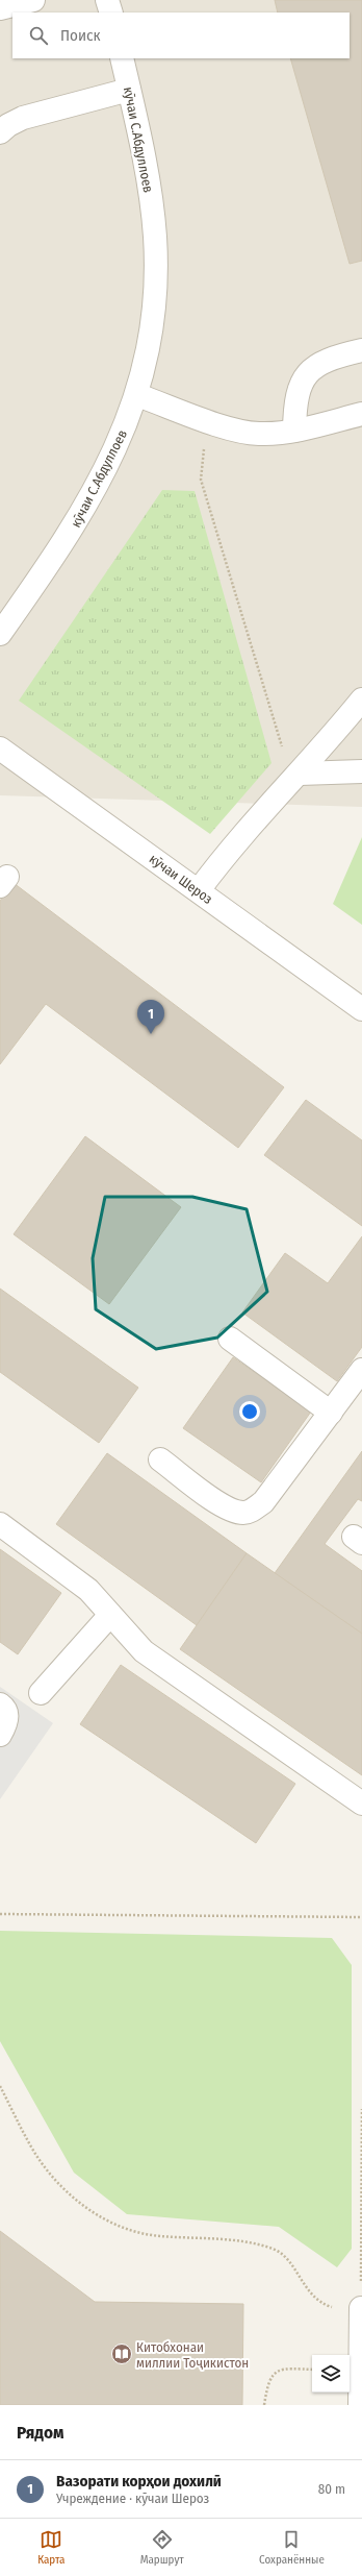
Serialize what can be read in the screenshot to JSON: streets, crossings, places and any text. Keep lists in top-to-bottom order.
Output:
{
  "streets": {
    "street": ["кӯчаи С.Абдуллоев", "кӯчаи Шероз"]
  },
  "places": {
    "library": ["Китобхонаи миллии Тоҷикистон"]
  },
  "page": {
    "search": "Поиск",
    "pins": "1",
    "heading": "Рядом",
    "list": [
      {
        "mark": "1",
        "name": "Вазорати корҳои дохилӣ",
        "note": "Учреждение · кӯчаи Шероз",
        "value": "80 m"
      }
    ],
    "nav": ["Карта", "Маршрут", "Сохранённые"]
  }
}
